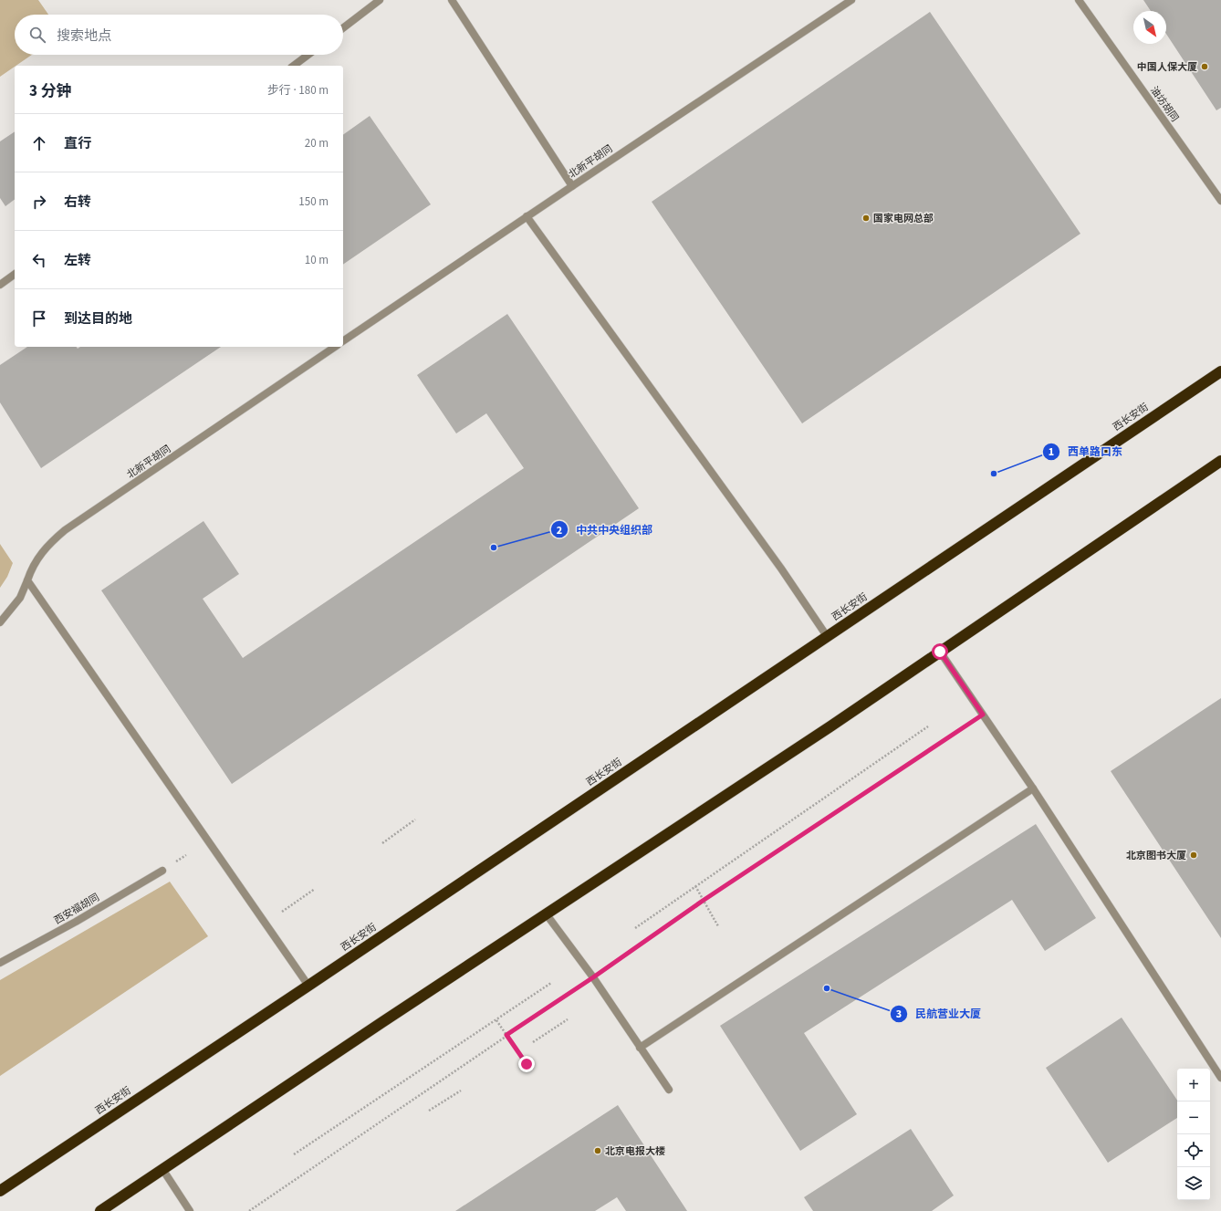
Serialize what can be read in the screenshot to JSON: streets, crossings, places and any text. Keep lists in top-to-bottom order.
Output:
{
  "streets": {
    "highway": ["西长安街"],
    "street": ["油坊胡同", "北新平胡同", "西安福胡同"]
  },
  "places": [
    "中国人保大厦",
    "国家电网总部",
    "西单路口东",
    "中共中央组织部",
    "北京图书大厦",
    "民航营业大厦",
    "北京电报大楼"
  ],
  "north": "bottom right",
  "page": {
    "search": "搜索地点",
    "heading": ["3 分钟", "步行 · 180 m"],
    "list": [
      ["直行", "20 m"],
      ["右转", "150 m"],
      ["左转", "10 m"],
      "到达目的地"
    ],
    "map_buttons": ["+", "−"]
  }
}
